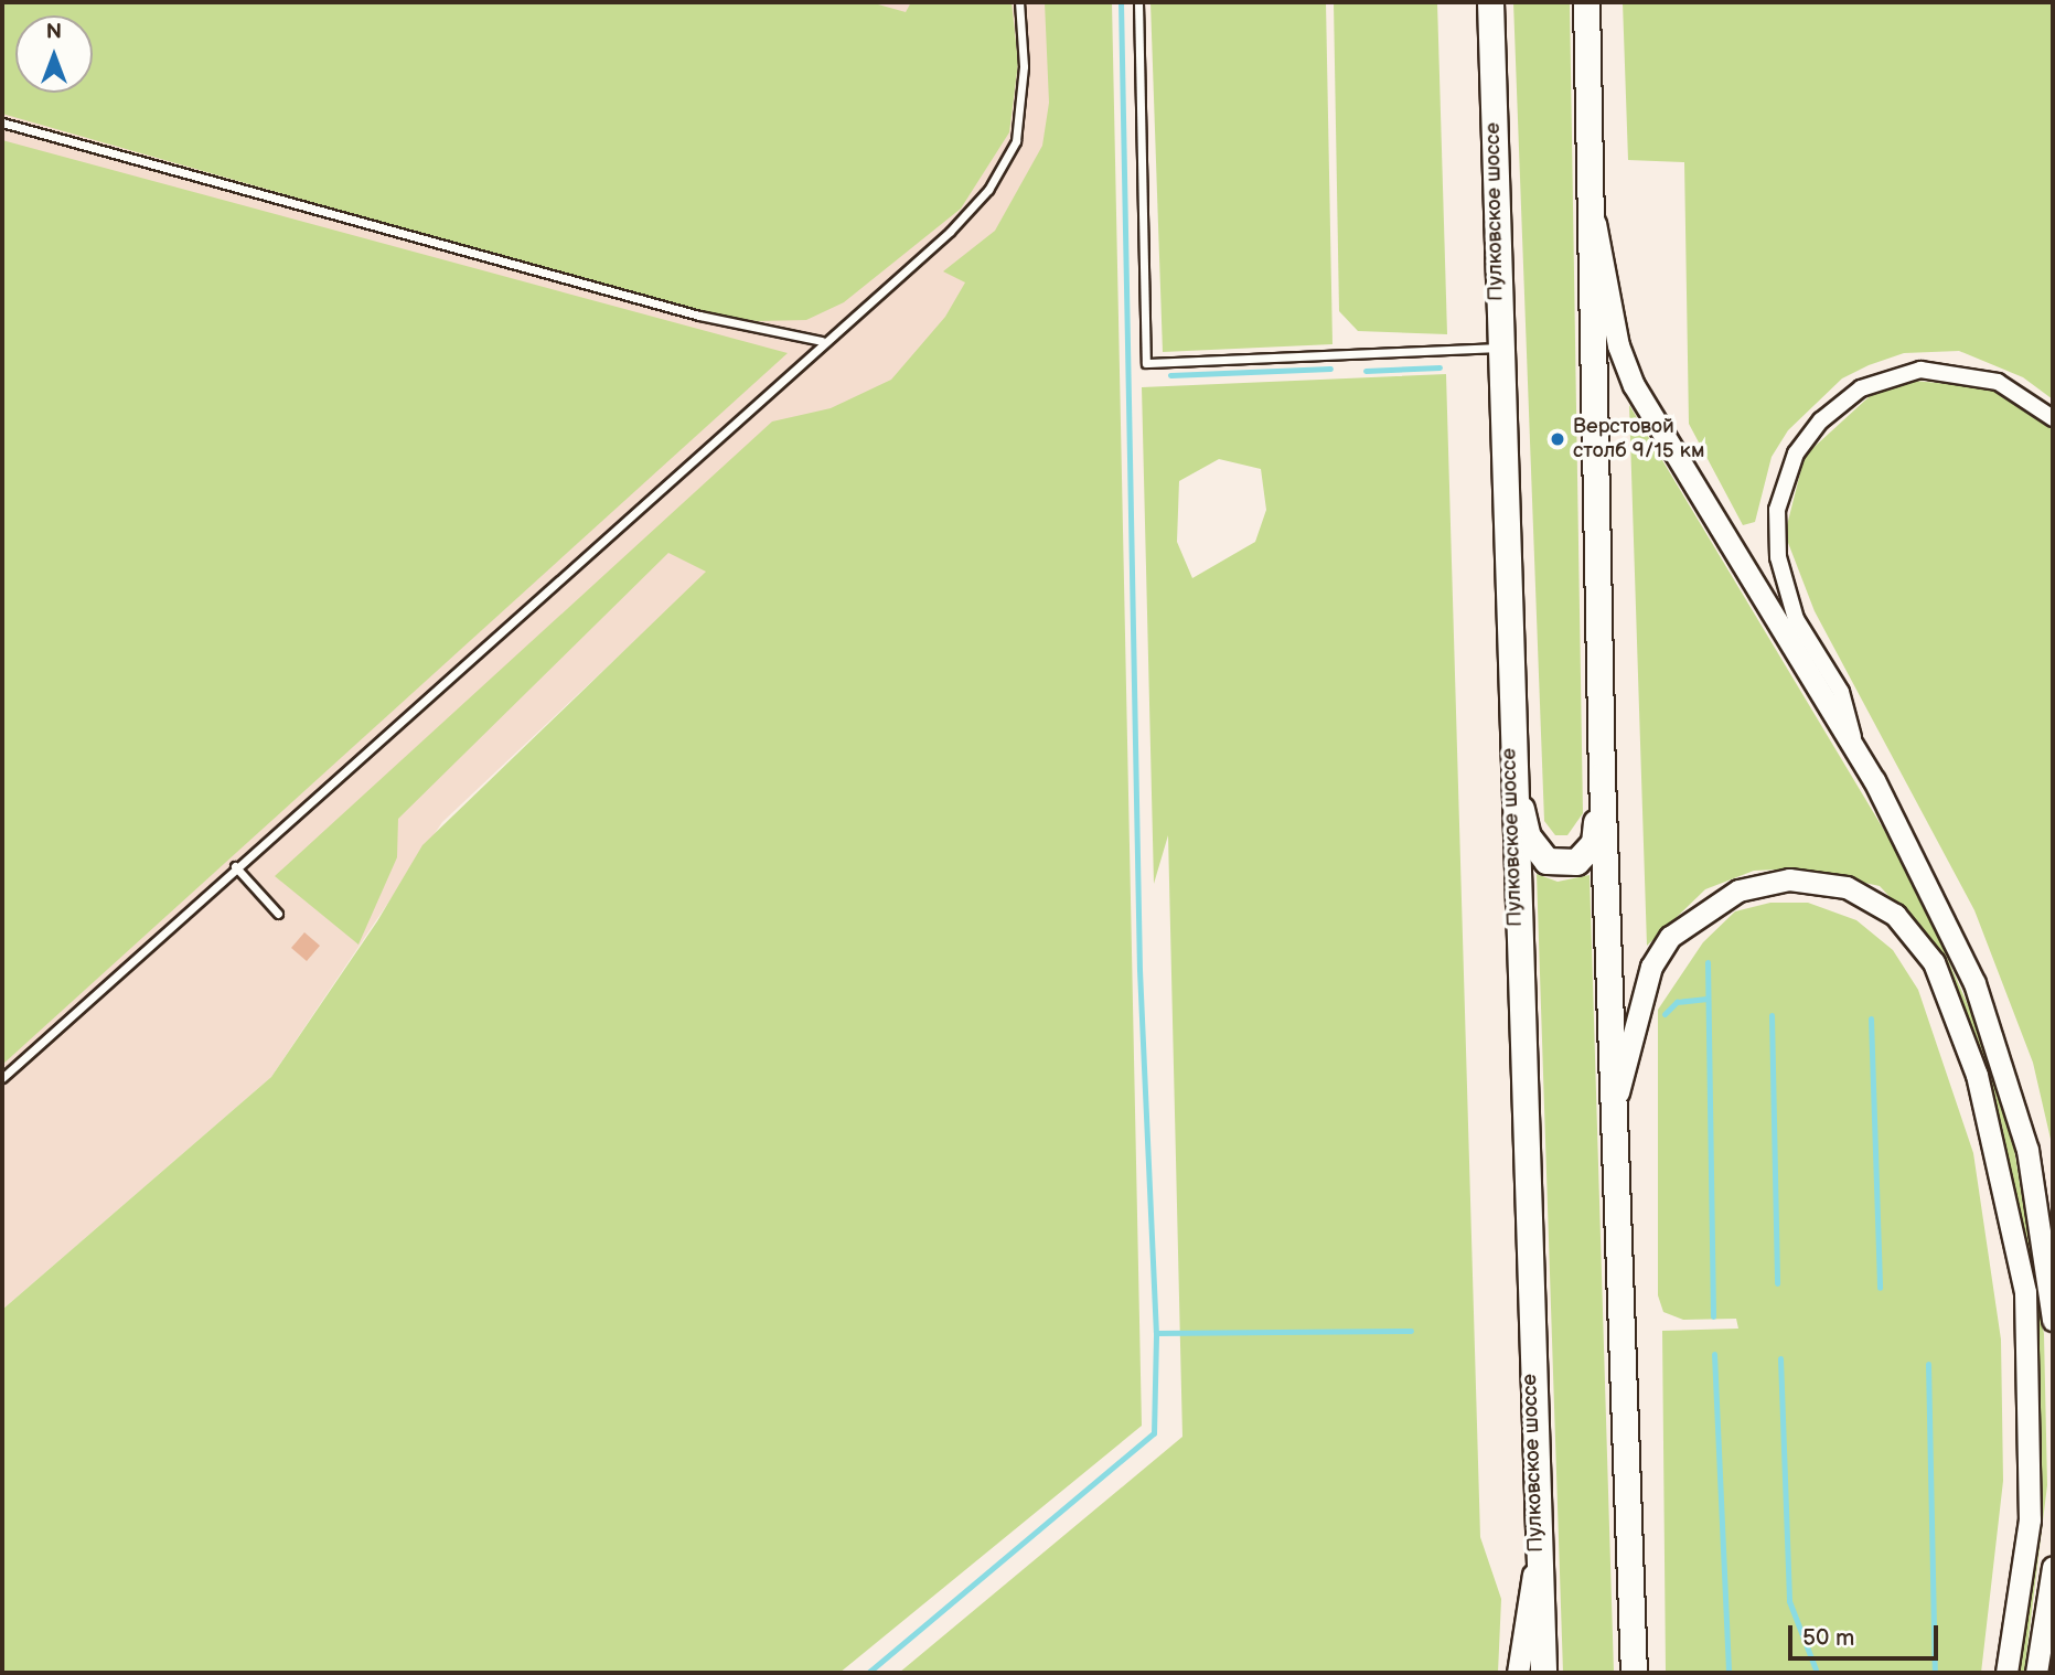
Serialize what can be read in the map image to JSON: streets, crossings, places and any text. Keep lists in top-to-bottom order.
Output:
{
  "streets": {
    "highway": ["Пулковское шоссе"]
  },
  "places": ["Верстовой столб 9/15 км"],
  "scale_bar": "50 m",
  "north": "top"
}
